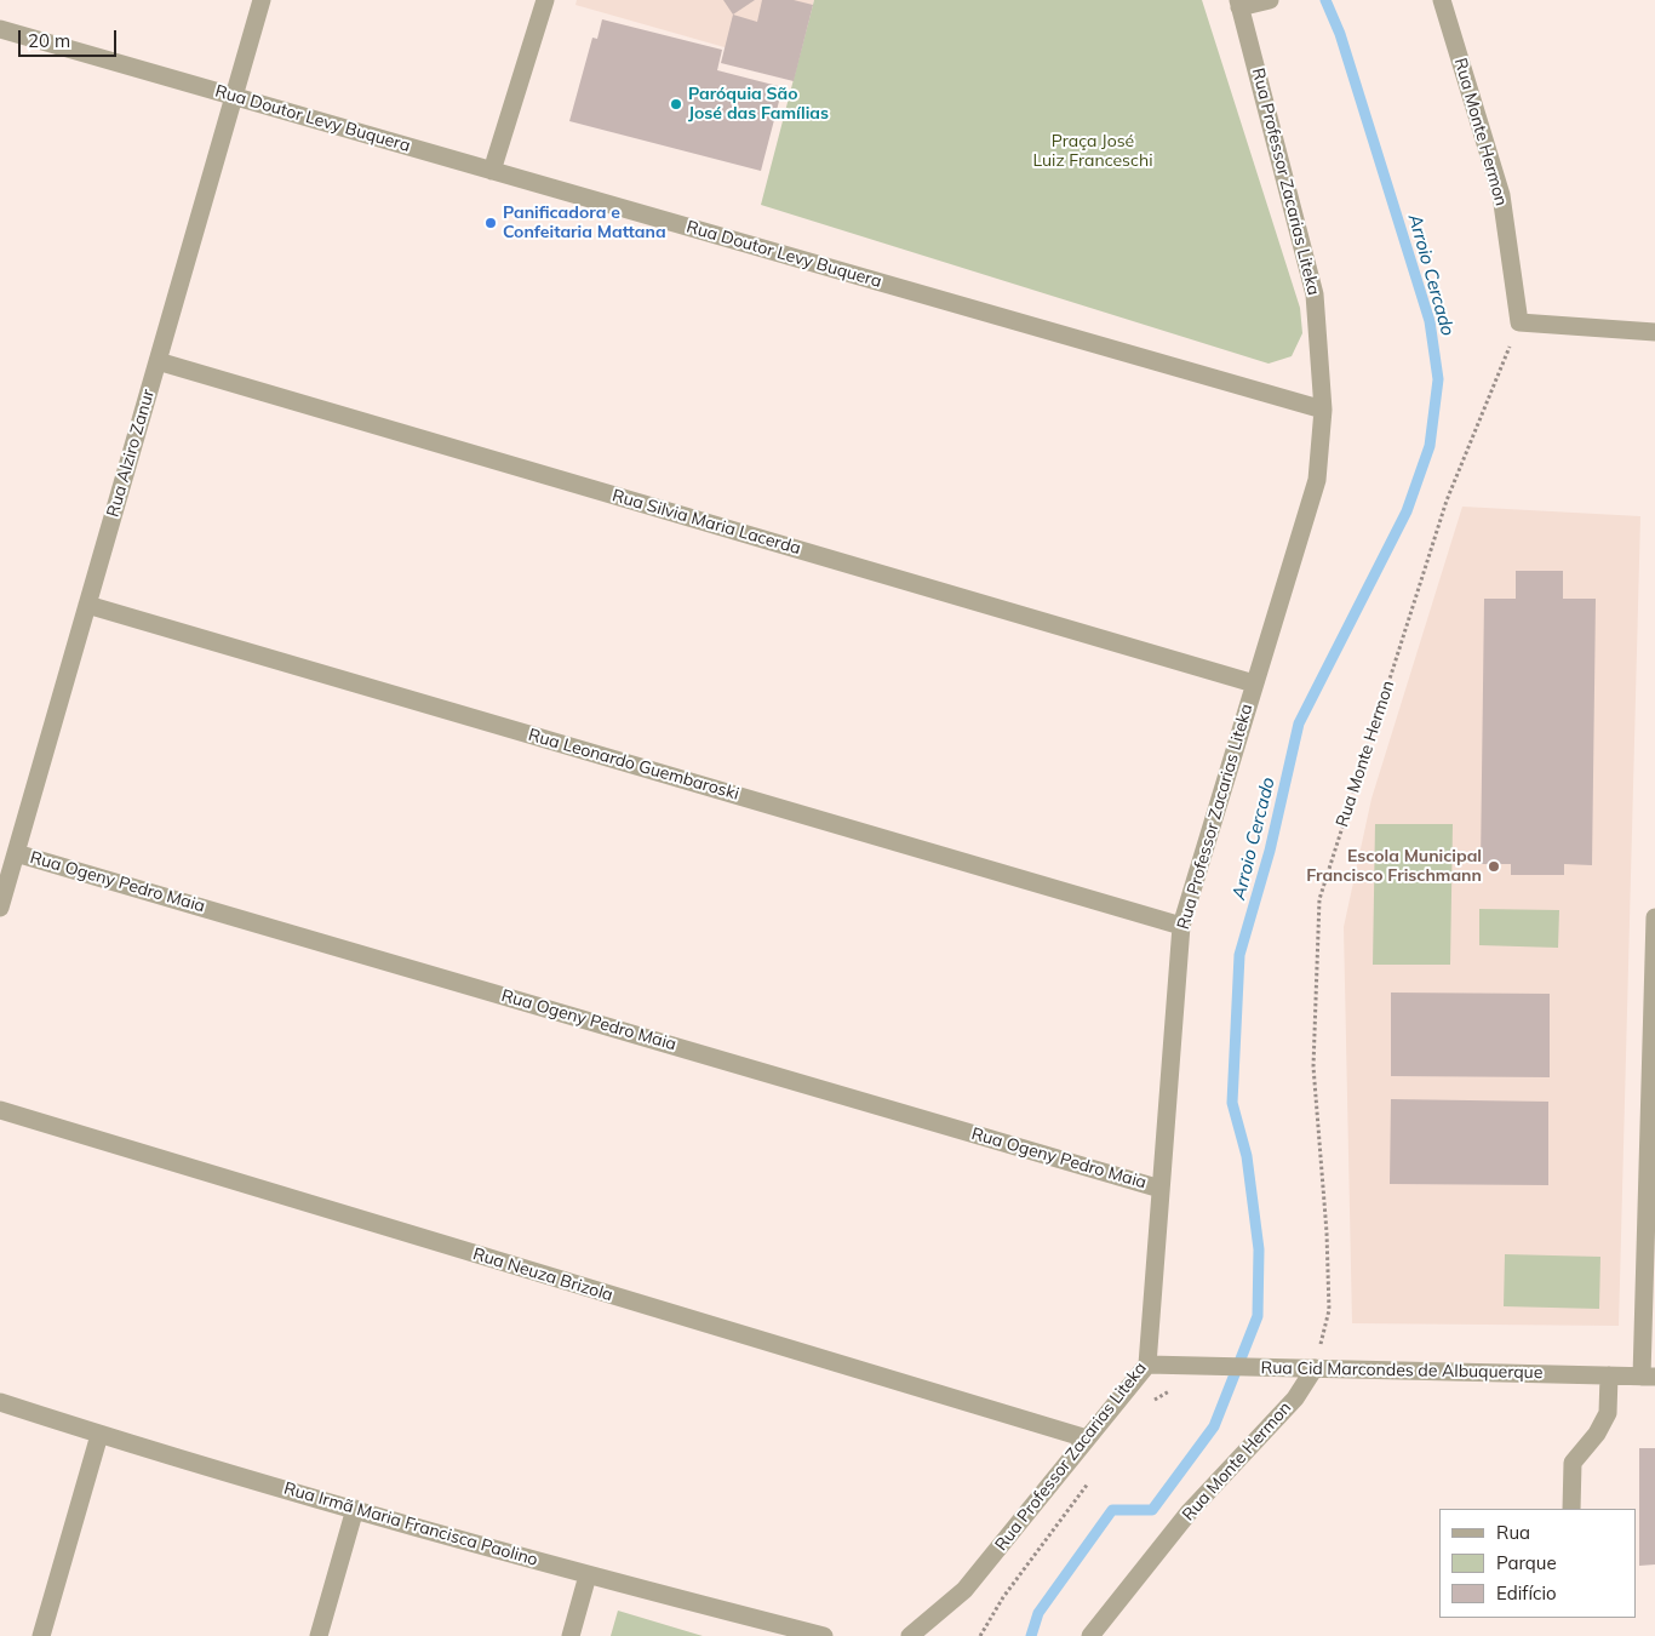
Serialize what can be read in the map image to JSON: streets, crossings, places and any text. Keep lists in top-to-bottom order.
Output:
{
  "streets": {
    "street": [
      "Rua Doutor Levy Buquera",
      "Rua Monte Hermon",
      "Rua Professor Zacarias Liteka",
      "Rua Alziro Zanur",
      "Rua Silvia Maria Lacerda",
      "Rua Leonardo Guembaroski",
      "Rua Ogeny Pedro Maia",
      "Rua Neuza Brizola",
      "Rua Cid Marcondes de Albuquerque",
      "Rua Irmã Maria Francisca Paolino"
    ]
  },
  "crossings": [
    ["Rua Doutor Levy Buquera", "Rua Professor Zacarias Liteka"],
    ["Rua Doutor Levy Buquera", "Rua Alziro Zanur"],
    ["Rua Monte Hermon", "Rua Cid Marcondes de Albuquerque"],
    ["Rua Professor Zacarias Liteka", "Rua Silvia Maria Lacerda"],
    ["Rua Professor Zacarias Liteka", "Rua Leonardo Guembaroski"],
    ["Rua Professor Zacarias Liteka", "Rua Ogeny Pedro Maia"],
    ["Rua Professor Zacarias Liteka", "Rua Neuza Brizola"],
    ["Rua Professor Zacarias Liteka", "Rua Cid Marcondes de Albuquerque"],
    ["Rua Alziro Zanur", "Rua Silvia Maria Lacerda"],
    ["Rua Alziro Zanur", "Rua Leonardo Guembaroski"],
    ["Rua Alziro Zanur", "Rua Ogeny Pedro Maia"]
  ],
  "water": ["Arroio Cercado"],
  "parks": ["Praça José Luiz Franceschi"],
  "places": ["Paróquia São José das Famílias", "Panificadora e Confeitaria Mattana", "Escola Municipal Francisco Frischmann"],
  "legend": ["Rua", "Parque", "Edifício"],
  "scale_bar": "20 m"
}
